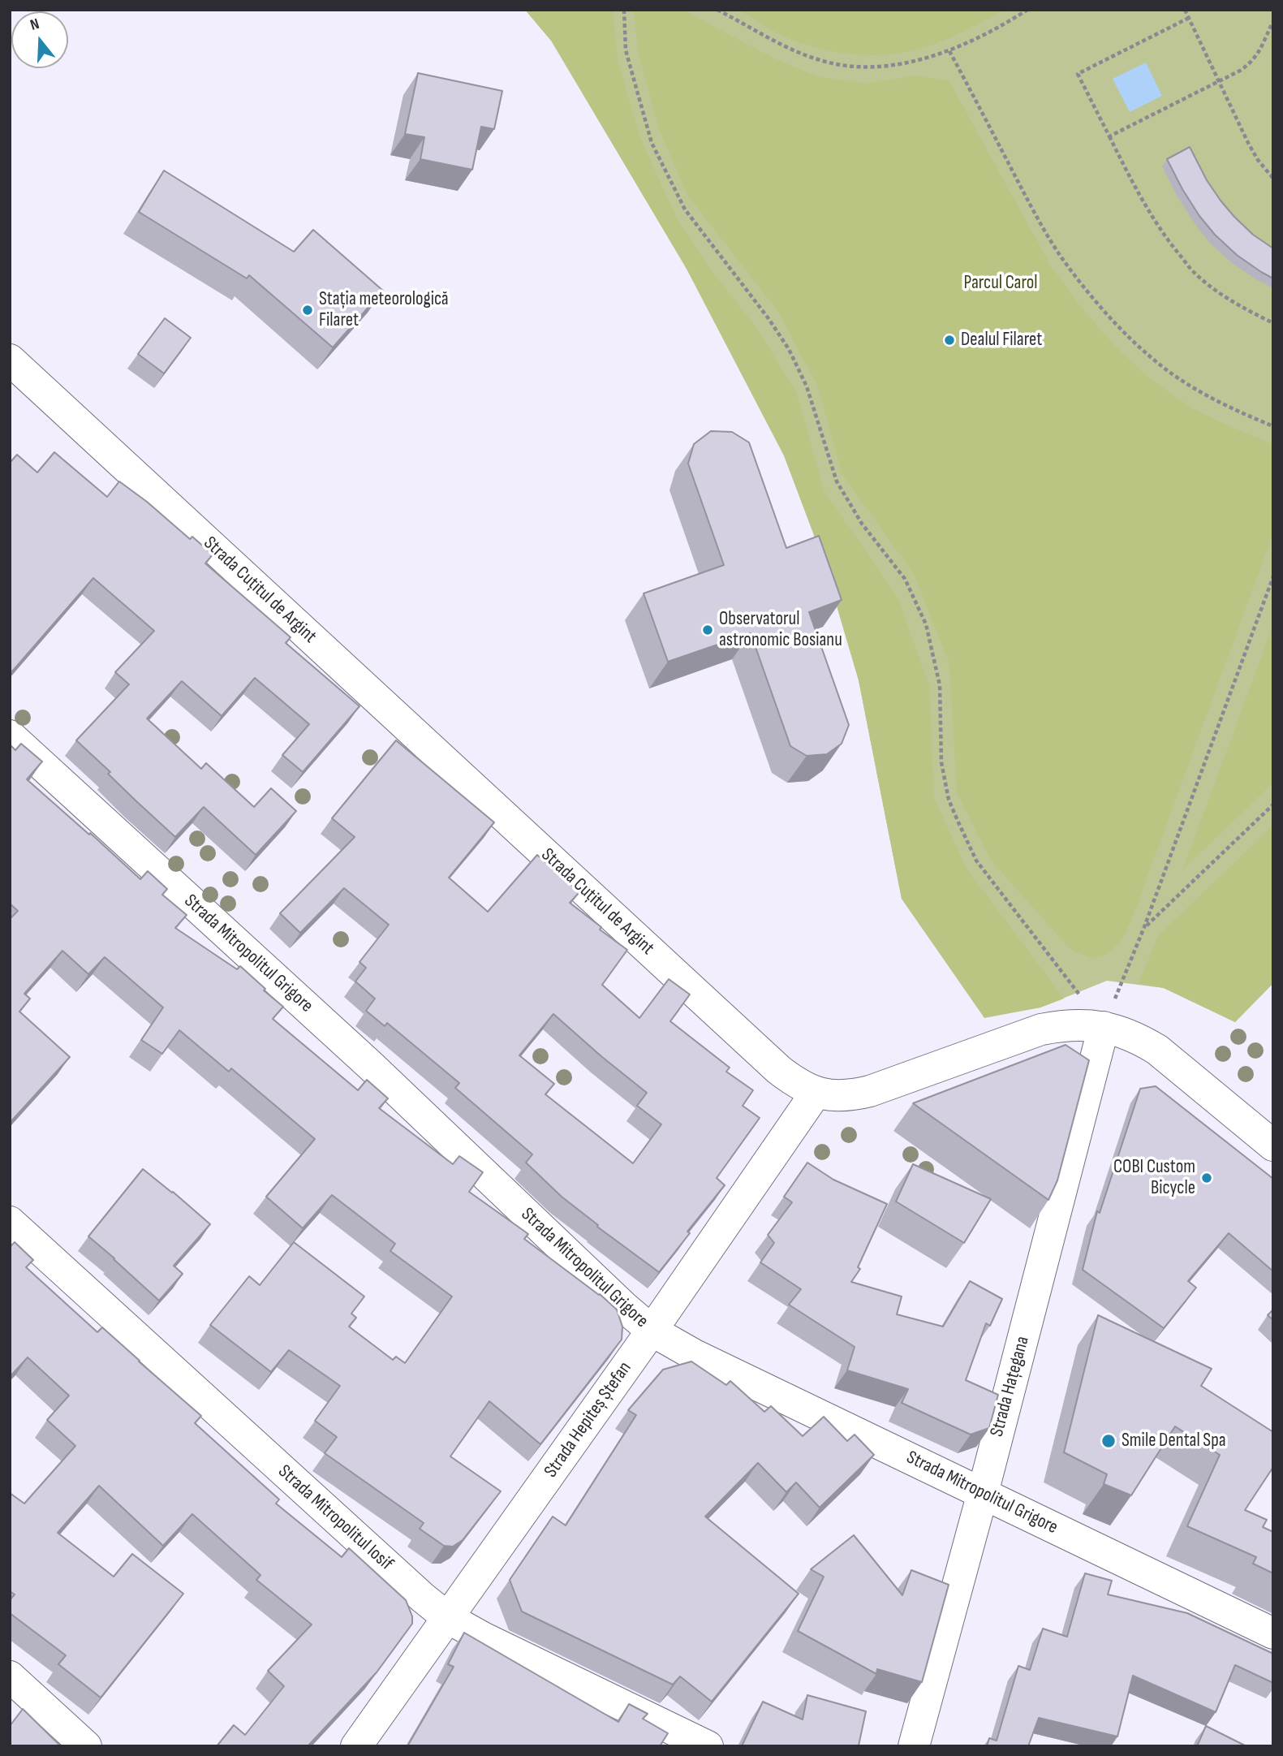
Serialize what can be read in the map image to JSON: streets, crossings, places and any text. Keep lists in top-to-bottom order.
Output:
{
  "streets": {
    "street": [
      "Strada Cuțitul de Argint",
      "Strada Mitropolitul Grigore",
      "Strada Hațegana",
      "Strada Hepiteș Ștefan",
      "Strada Mitropolitul Iosif"
    ]
  },
  "crossings": [
    ["Strada Cuțitul de Argint", "Strada Hațegana"],
    ["Strada Cuțitul de Argint", "Strada Hepiteș Ștefan"],
    ["Strada Mitropolitul Grigore", "Strada Hațegana"],
    ["Strada Mitropolitul Grigore", "Strada Hepiteș Ștefan"],
    ["Strada Hepiteș Ștefan", "Strada Mitropolitul Iosif"]
  ],
  "parks": ["Parcul Carol"],
  "places": [
    "Stația meteorologică Filaret",
    "Dealul Filaret",
    "Observatorul astronomic Bosianu",
    "COBI Custom Bicycle",
    "Smile Dental Spa"
  ],
  "north": "top"
}
